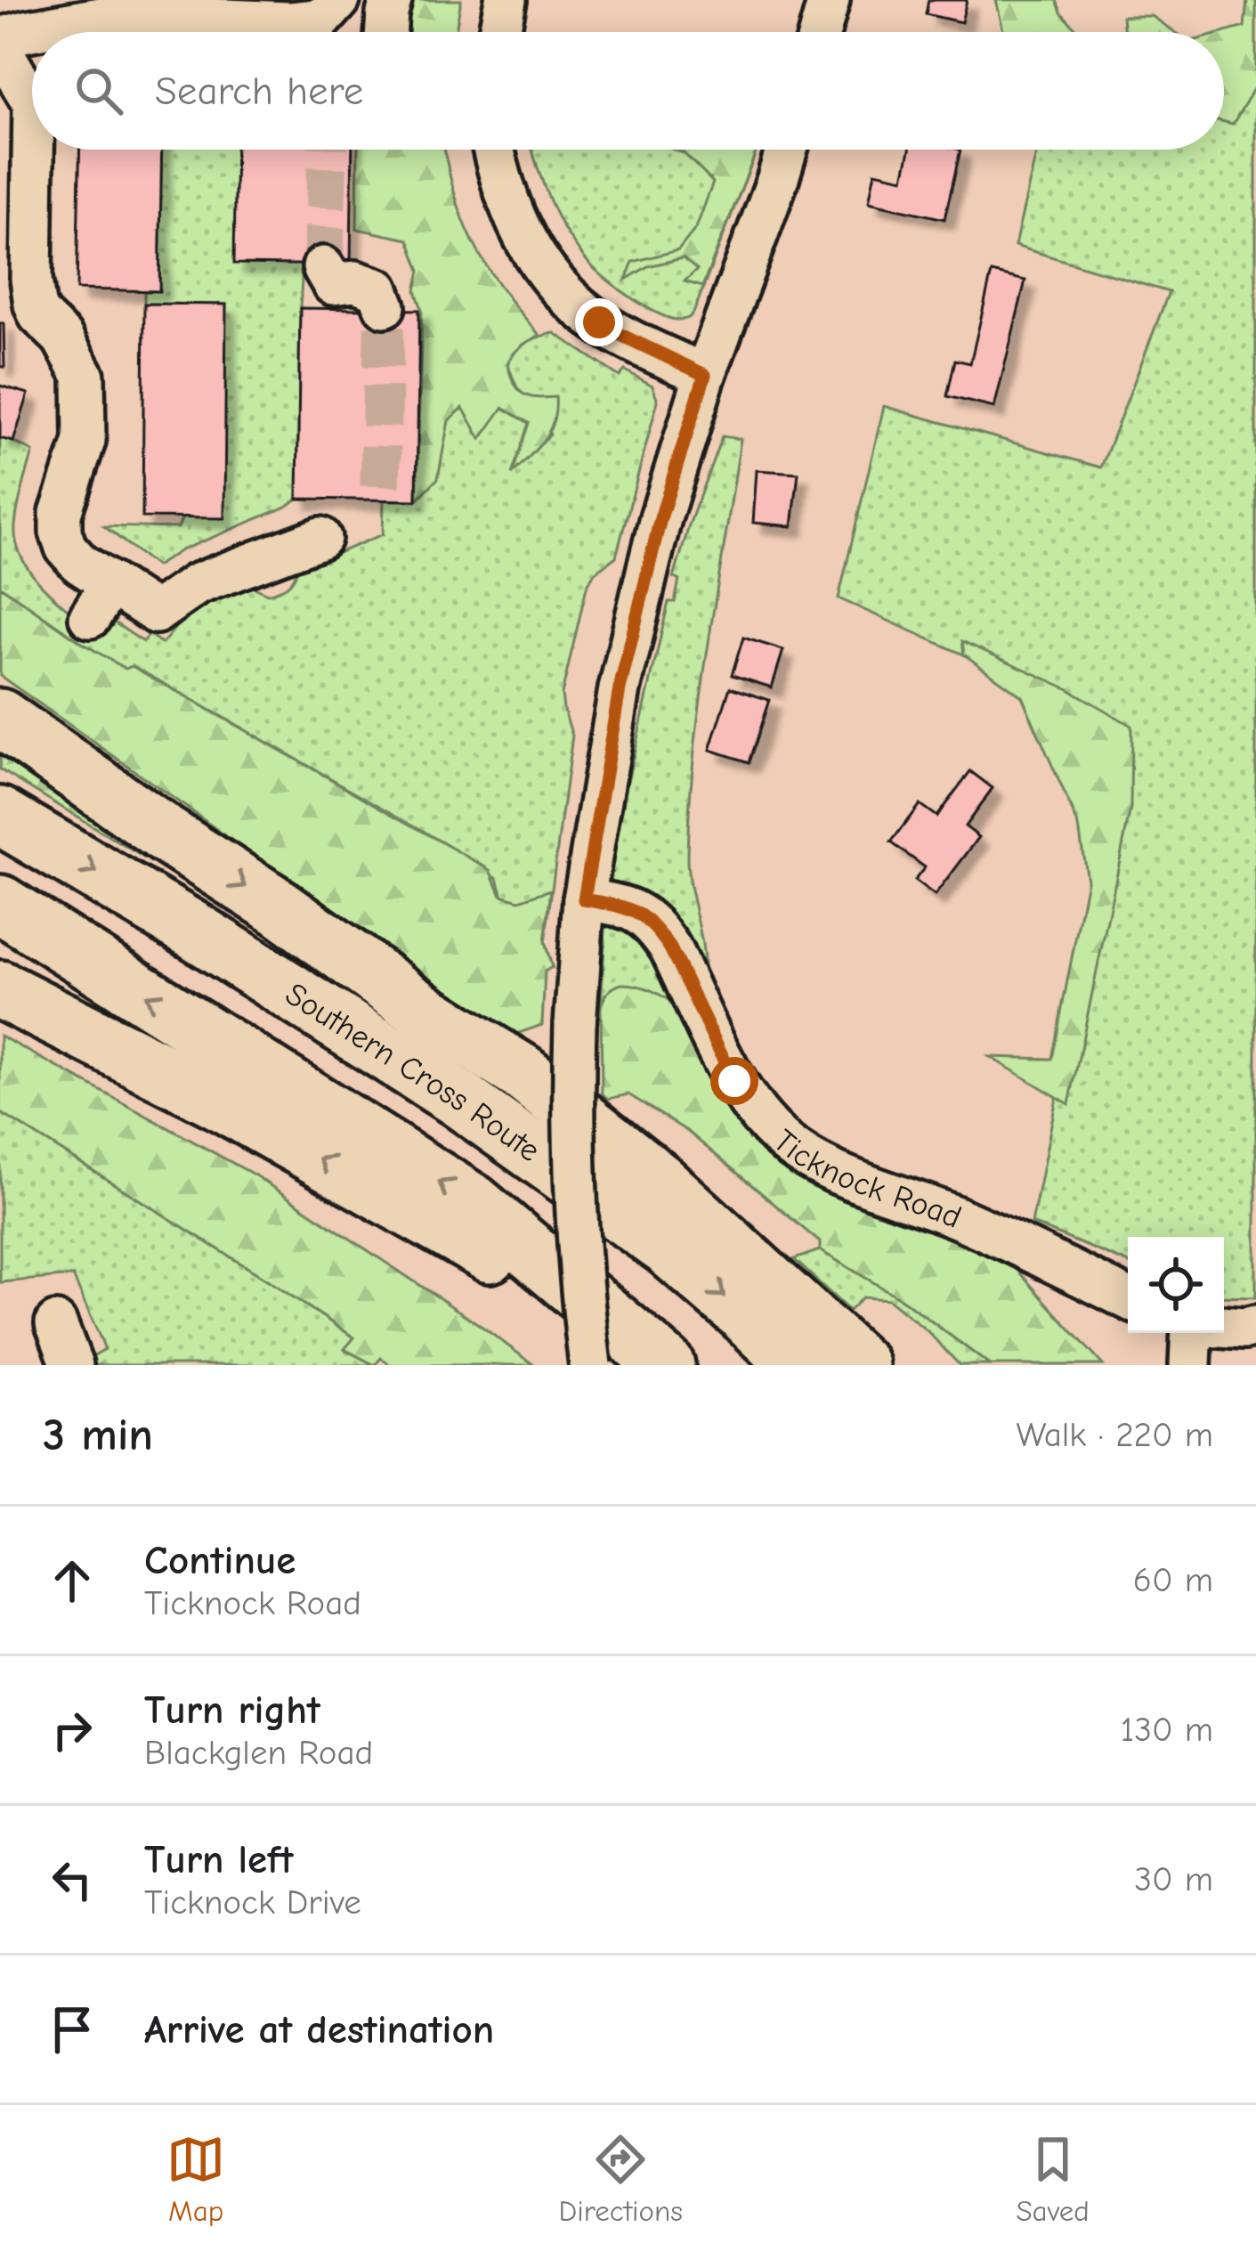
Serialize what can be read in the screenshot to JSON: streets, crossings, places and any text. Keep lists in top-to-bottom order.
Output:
{
  "streets": {
    "highway": ["Southern Cross Route"],
    "street": ["Ticknock Road"]
  },
  "page": {
    "search": "Search here",
    "heading": ["3 min", "Walk · 220 m"],
    "list": [
      ["Continue", "Ticknock Road", "60 m"],
      ["Turn right", "Blackglen Road", "130 m"],
      ["Turn left", "Ticknock Drive", "30 m"],
      "Arrive at destination"
    ],
    "nav": ["Map", "Directions", "Saved"]
  }
}
